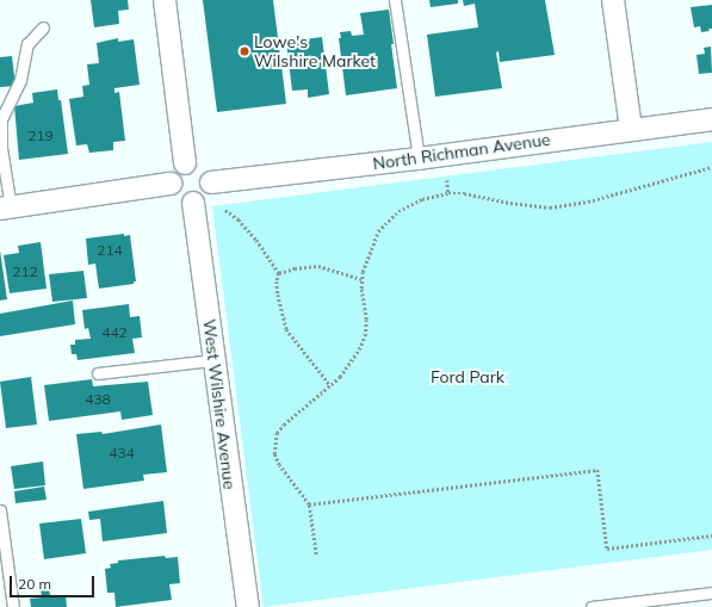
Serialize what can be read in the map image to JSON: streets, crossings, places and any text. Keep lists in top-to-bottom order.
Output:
{
  "streets": {
    "street": ["North Richman Avenue", "West Wilshire Avenue"]
  },
  "crossings": [
    ["North Richman Avenue", "West Wilshire Avenue"]
  ],
  "parks": ["Ford Park"],
  "places": ["Lowe's Wilshire Market"],
  "house_numbers": [
    "219",
    "214",
    "212",
    "442",
    "438",
    "434"
  ],
  "scale_bar": "20 m"
}
